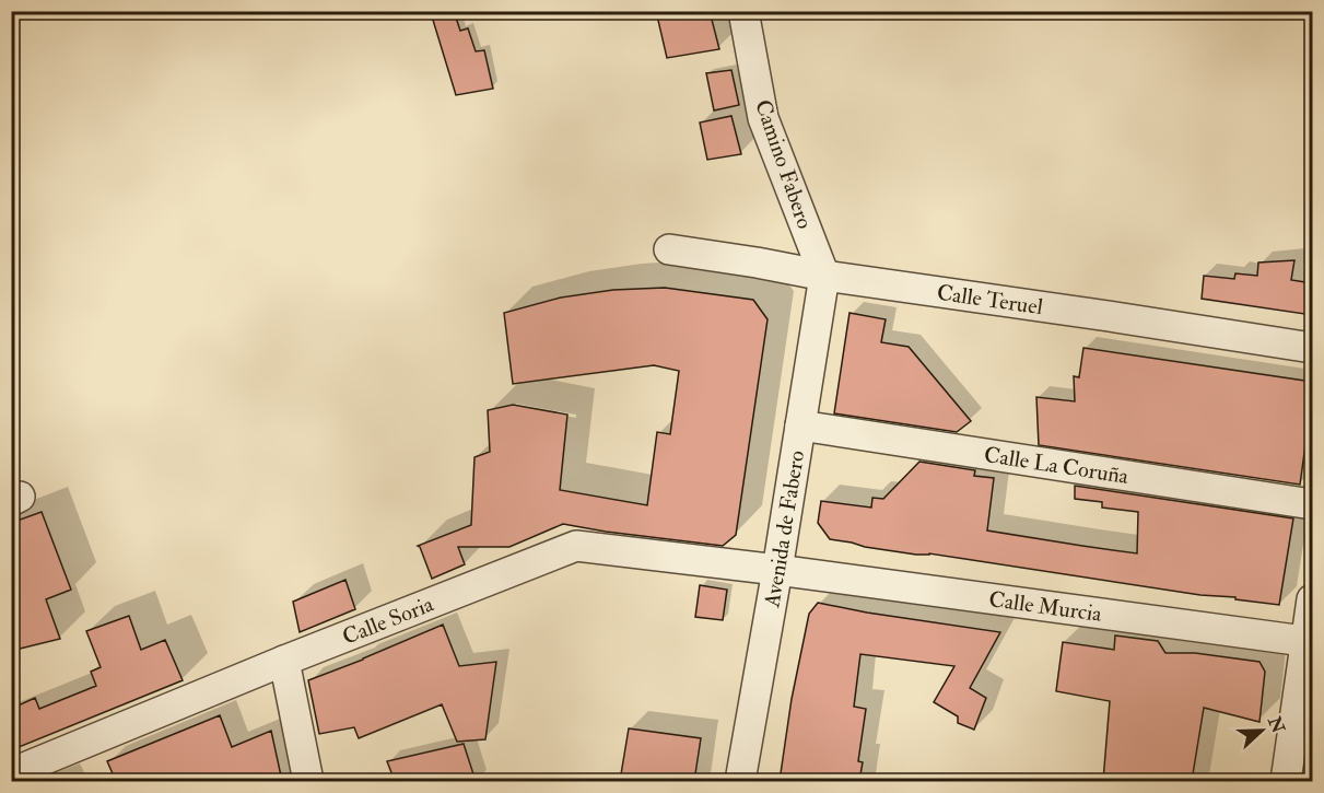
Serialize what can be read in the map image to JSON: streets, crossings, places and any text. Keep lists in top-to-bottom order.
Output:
{
  "streets": {
    "street": [
      "Camino Fabero",
      "Calle Teruel",
      "Calle La Coruña",
      "Avenida de Fabero",
      "Calle Murcia",
      "Calle Soria"
    ]
  },
  "crossings": [
    ["Camino Fabero", "Calle Teruel"],
    ["Camino Fabero", "Avenida de Fabero"],
    ["Calle Teruel", "Avenida de Fabero"],
    ["Calle La Coruña", "Avenida de Fabero"],
    ["Avenida de Fabero", "Calle Murcia"],
    ["Avenida de Fabero", "Calle Soria"],
    ["Calle Murcia", "Calle Soria"]
  ],
  "north": "right"
}
